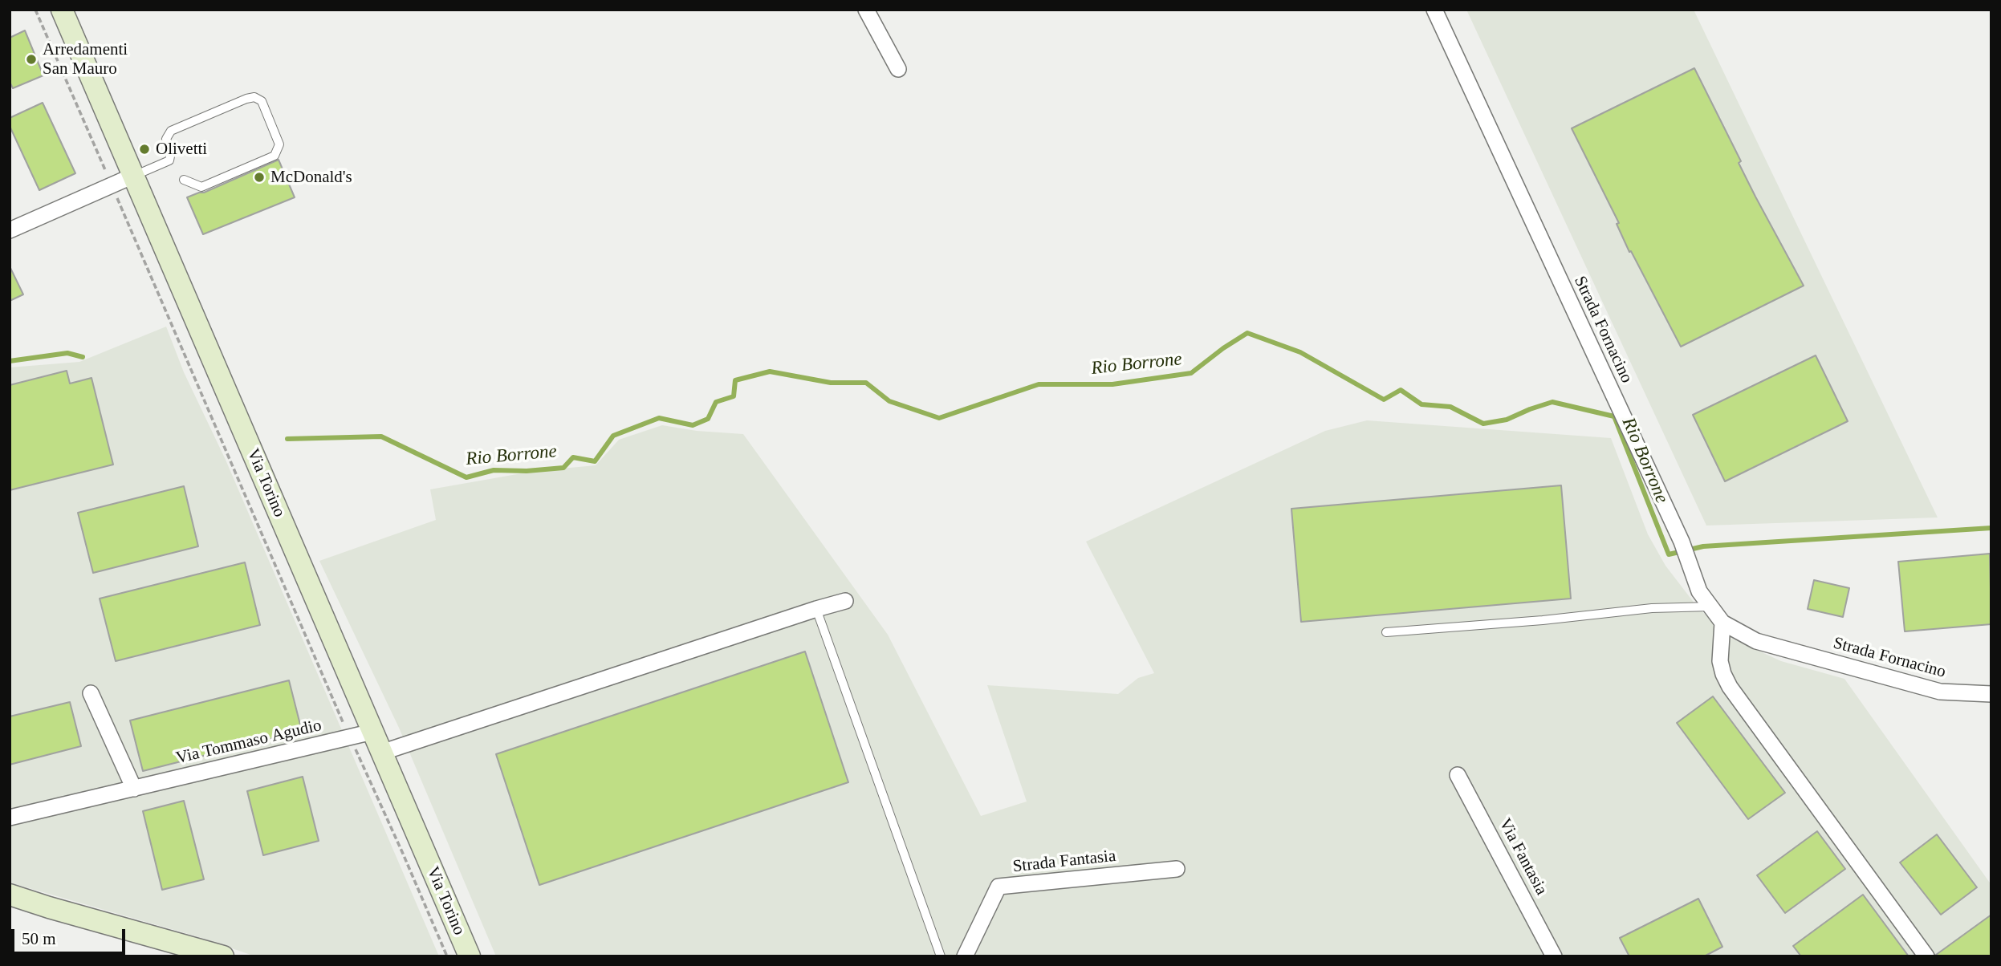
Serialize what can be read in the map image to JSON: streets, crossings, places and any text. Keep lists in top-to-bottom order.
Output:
{
  "streets": {
    "main road": ["Via Torino"],
    "street": [
      "Strada Fornacino",
      "Via Tommaso Agudio",
      "Via Fantasia",
      "Strada Fantasia"
    ]
  },
  "crossings": [
    ["Via Torino", "Via Tommaso Agudio"]
  ],
  "water": ["Rio Borrone"],
  "places": ["Arredamenti San Mauro", "Olivetti", "McDonald's"],
  "scale_bar": "50 m"
}
